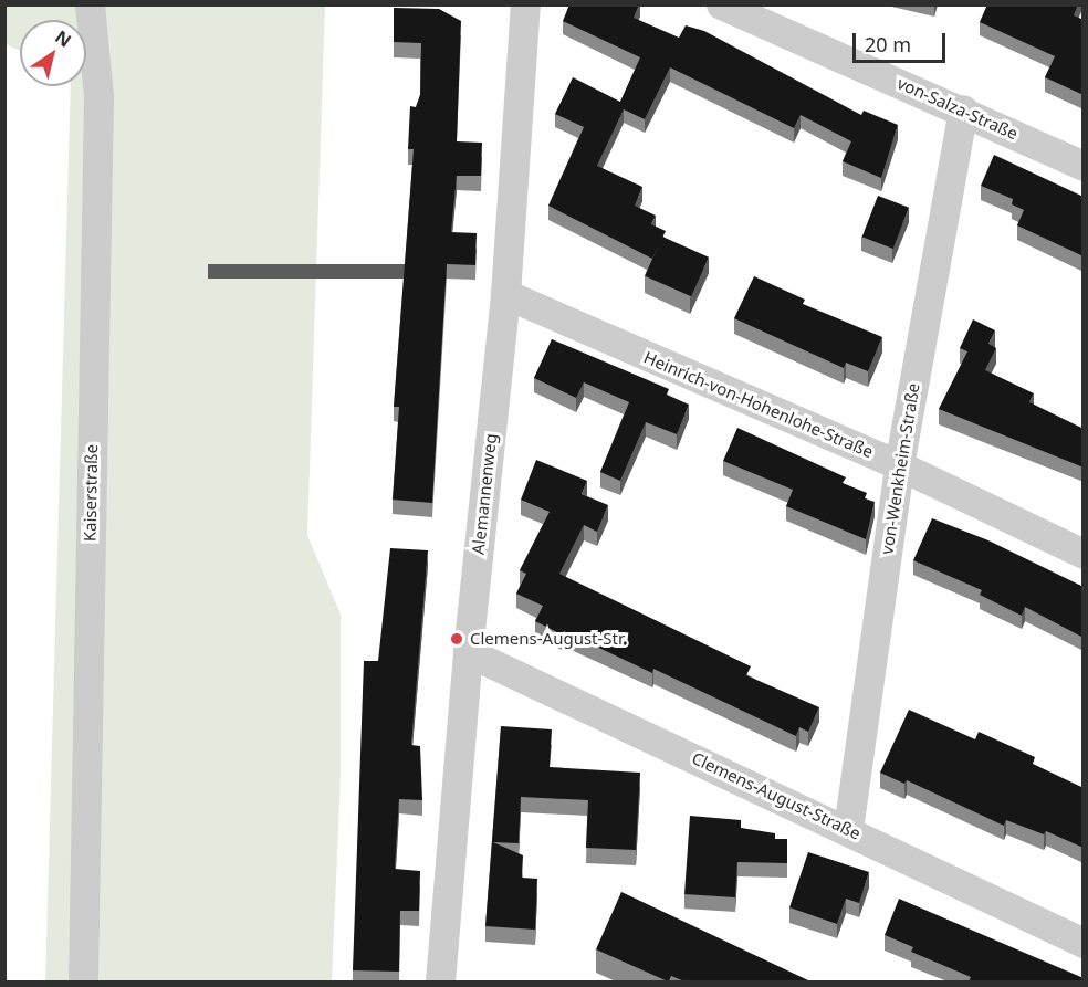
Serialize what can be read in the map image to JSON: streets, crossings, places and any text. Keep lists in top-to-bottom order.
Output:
{
  "streets": {
    "street": [
      "von-Salza-Straße",
      "Heinrich-von-Hohenlohe-Straße",
      "von-Wenkheim-Straße",
      "Kaiserstraße",
      "Alemannenweg",
      "Clemens-August-Straße"
    ]
  },
  "crossings": [
    ["von-Salza-Straße", "von-Wenkheim-Straße"],
    ["Heinrich-von-Hohenlohe-Straße", "von-Wenkheim-Straße"],
    ["Heinrich-von-Hohenlohe-Straße", "Alemannenweg"],
    ["von-Wenkheim-Straße", "Clemens-August-Straße"],
    ["Alemannenweg", "Clemens-August-Straße"]
  ],
  "places": ["Clemens-August-Str."],
  "scale_bar": "20 m",
  "north": "top right"
}
